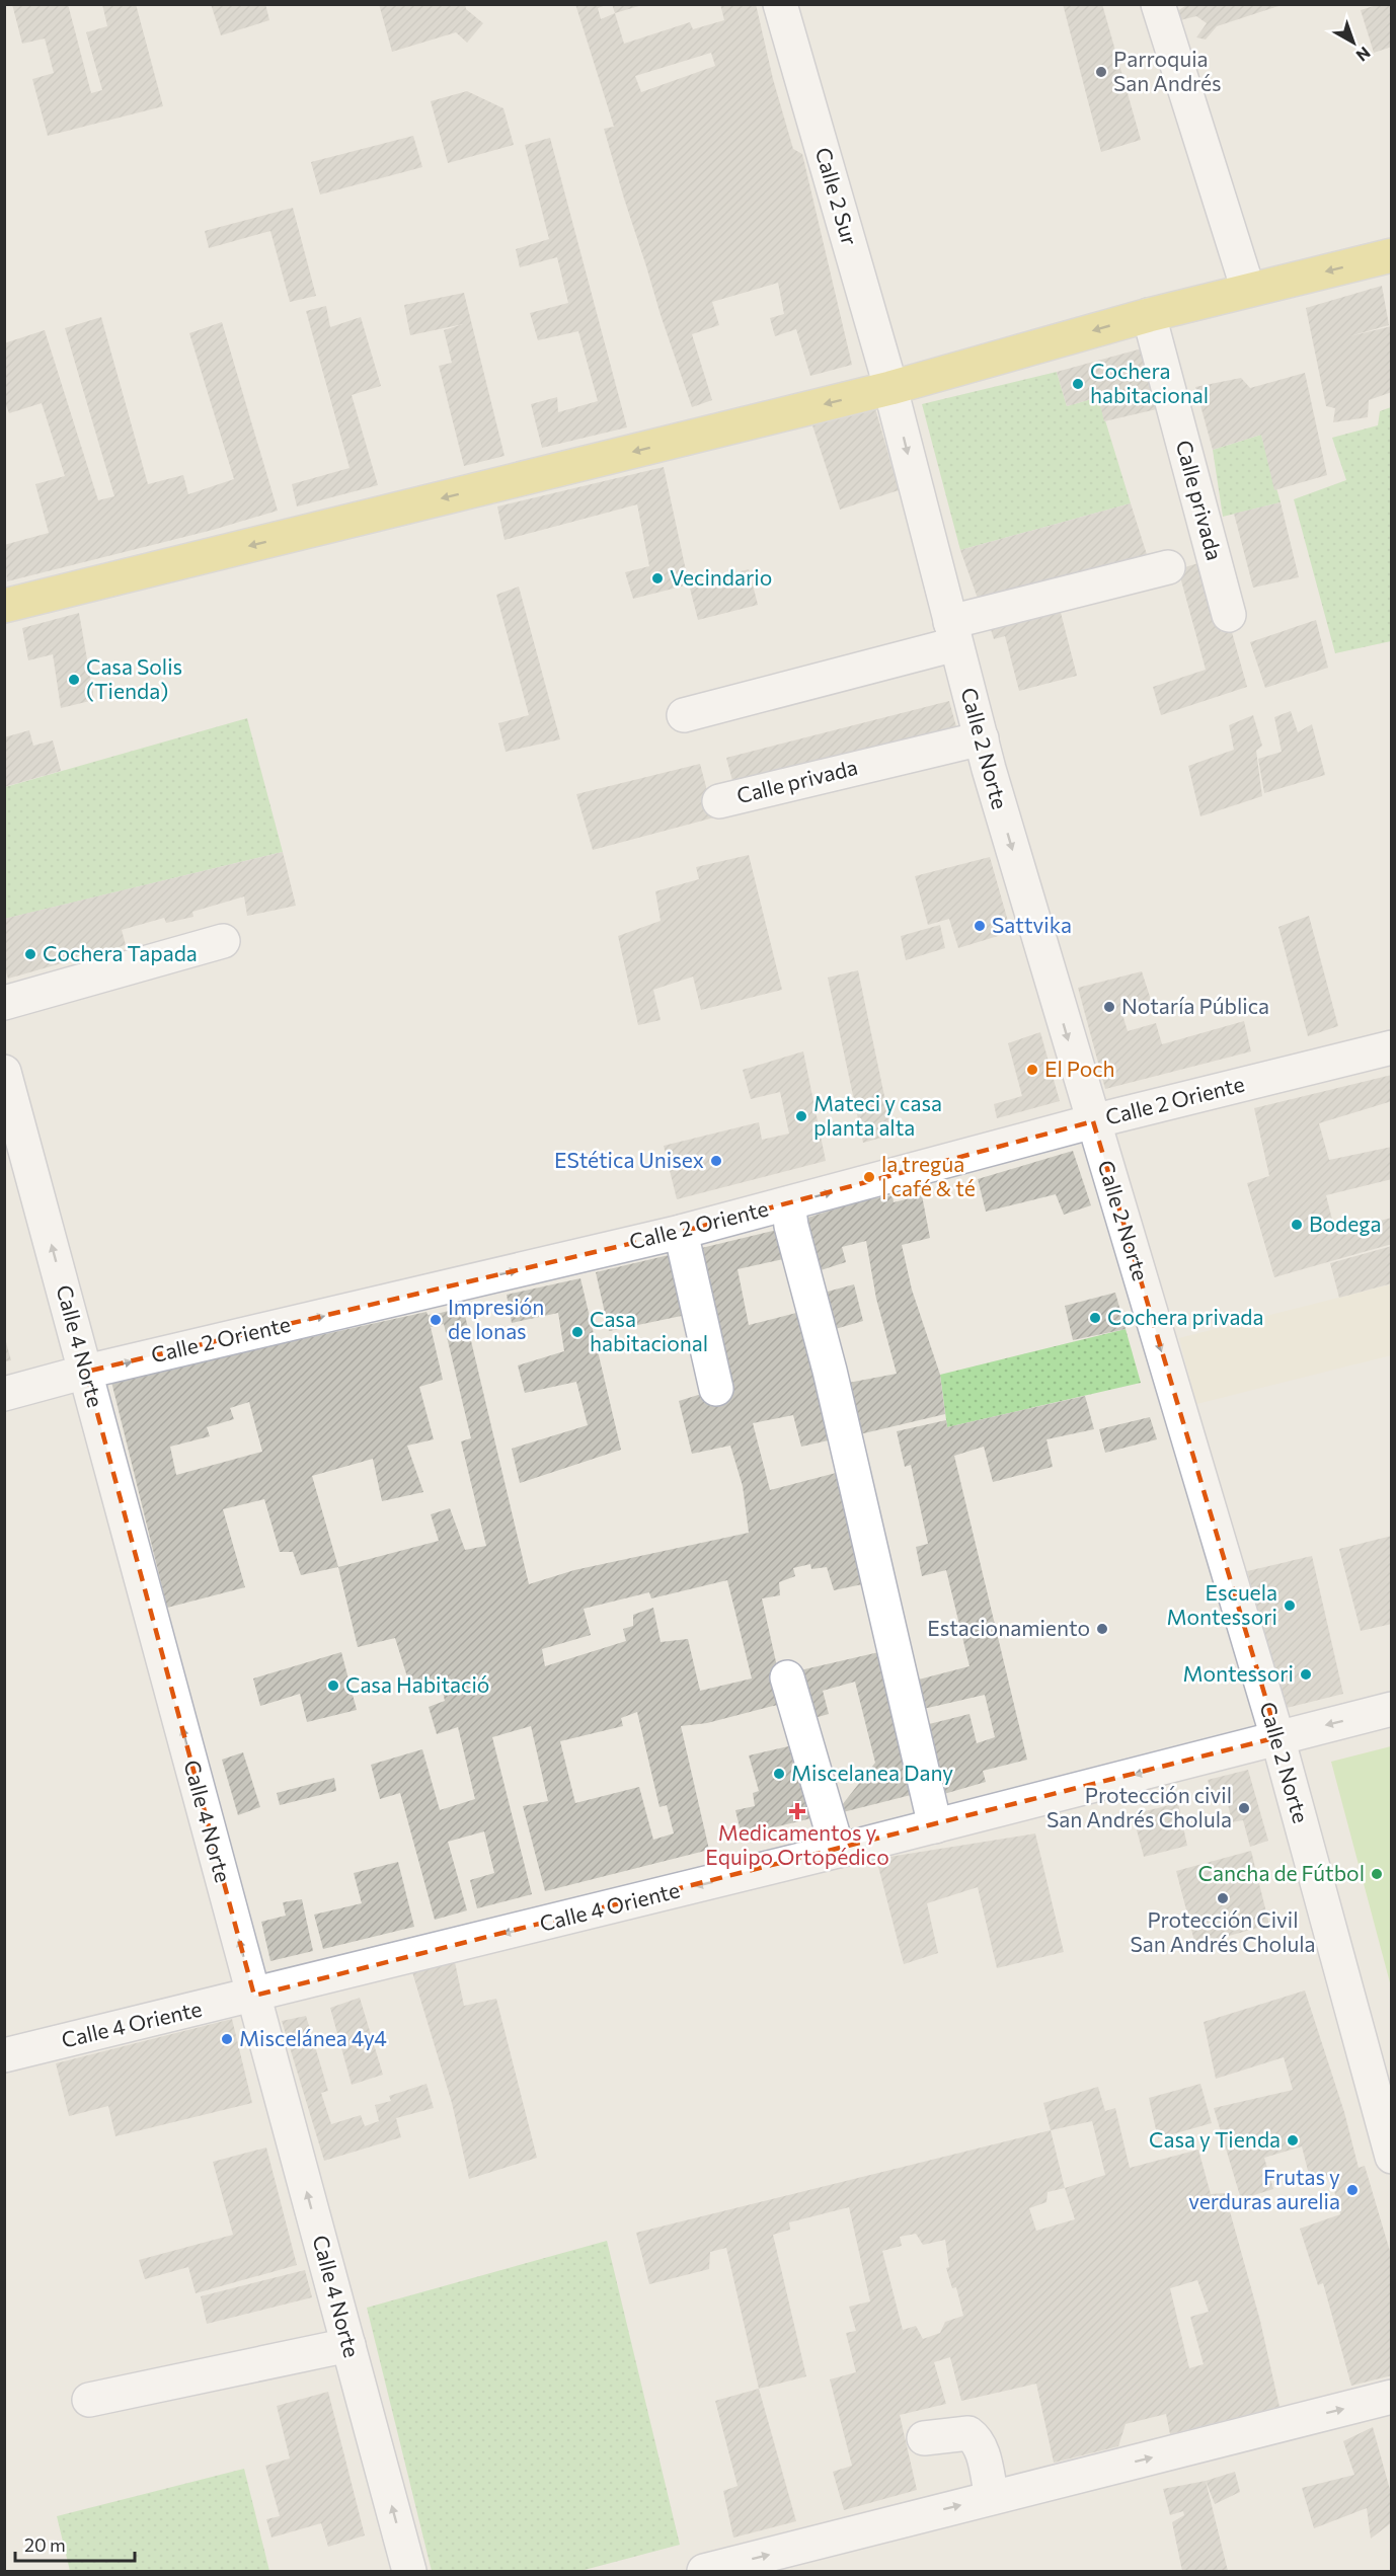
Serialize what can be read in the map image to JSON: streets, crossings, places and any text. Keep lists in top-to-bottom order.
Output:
{
  "streets": {
    "street": [
      "Calle 2 Sur",
      "Calle privada",
      "Calle 2 Norte",
      "Calle 2 Oriente",
      "Calle 4 Norte",
      "Calle 4 Oriente"
    ]
  },
  "crossings": [
    ["Calle 2 Sur", "Calle 2 Norte"],
    ["Calle privada", "Calle 2 Norte"],
    ["Calle 2 Norte", "Calle 2 Oriente"],
    ["Calle 2 Norte", "Calle 4 Oriente"],
    ["Calle 2 Oriente", "Calle 4 Norte"],
    ["Calle 4 Norte", "Calle 4 Oriente"]
  ],
  "one_way": [
    "Calle 2 Norte",
    "Calle 2 Oriente",
    "Calle 4 Norte",
    "Calle 4 Oriente"
  ],
  "places": {
    "other": [
      "Parroquia San Andrés",
      "Cochera habitacional",
      "Vecindario",
      "Casa Solis (Tienda)",
      "Sattvika",
      "Cochera Tapada",
      "Notaría Pública",
      "El Poch",
      "Mateci y casa planta alta",
      "EStética Unisex",
      "la tregua | café & té",
      "Bodega",
      "Cochera privada",
      "Impresión de lonas",
      "Casa habitacional",
      "Escuela Montessori",
      "Estacionamiento",
      "Montessori",
      "Casa Habitació",
      "Miscelanea Dany",
      "Protección civil San Andrés Cholula",
      "Cancha de Fútbol",
      "Protección Civil San Andrés Cholula",
      "Miscelánea 4y4",
      "Casa y Tienda",
      "Frutas y verduras aurelia"
    ],
    "health": ["Medicamentos y Equipo Ortopédico"]
  },
  "scale_bar": "20 m",
  "north": "bottom right"
}
